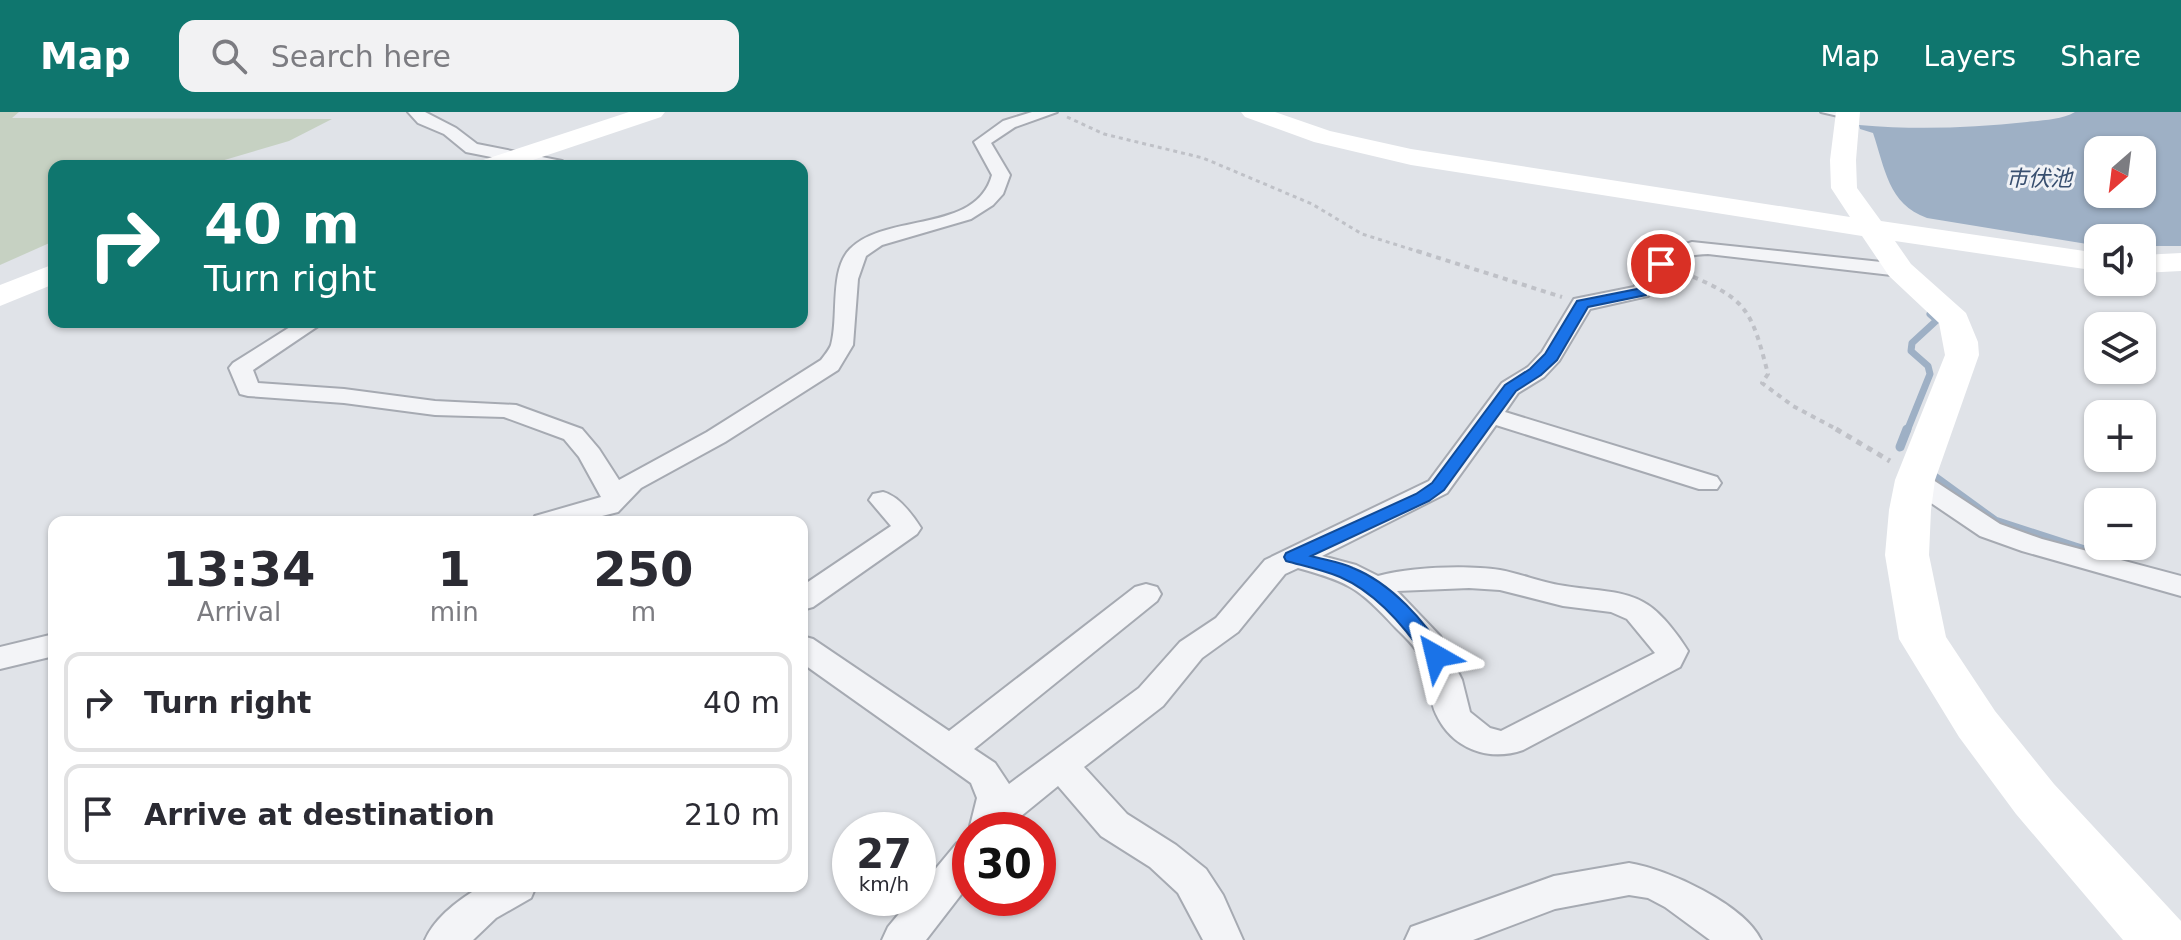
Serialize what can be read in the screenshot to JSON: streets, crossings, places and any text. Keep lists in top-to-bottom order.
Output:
{
  "water": ["市伏池"],
  "north": "bottom left",
  "page": {
    "header": "Map",
    "search": "Search here",
    "nav": ["Map", "Layers", "Share"],
    "map_buttons": ["+", "−"],
    "turn": ["40 m", "Turn right"],
    "eta": [
      "13:34",
      "Arrival",
      "1",
      "min",
      "250",
      "m"
    ],
    "list": [
      {
        "name": "Turn right",
        "value": "40 m"
      },
      {
        "name": "Arrive at destination",
        "value": "210 m"
      }
    ],
    "speed": "27 km/h",
    "limit": "30"
  }
}
